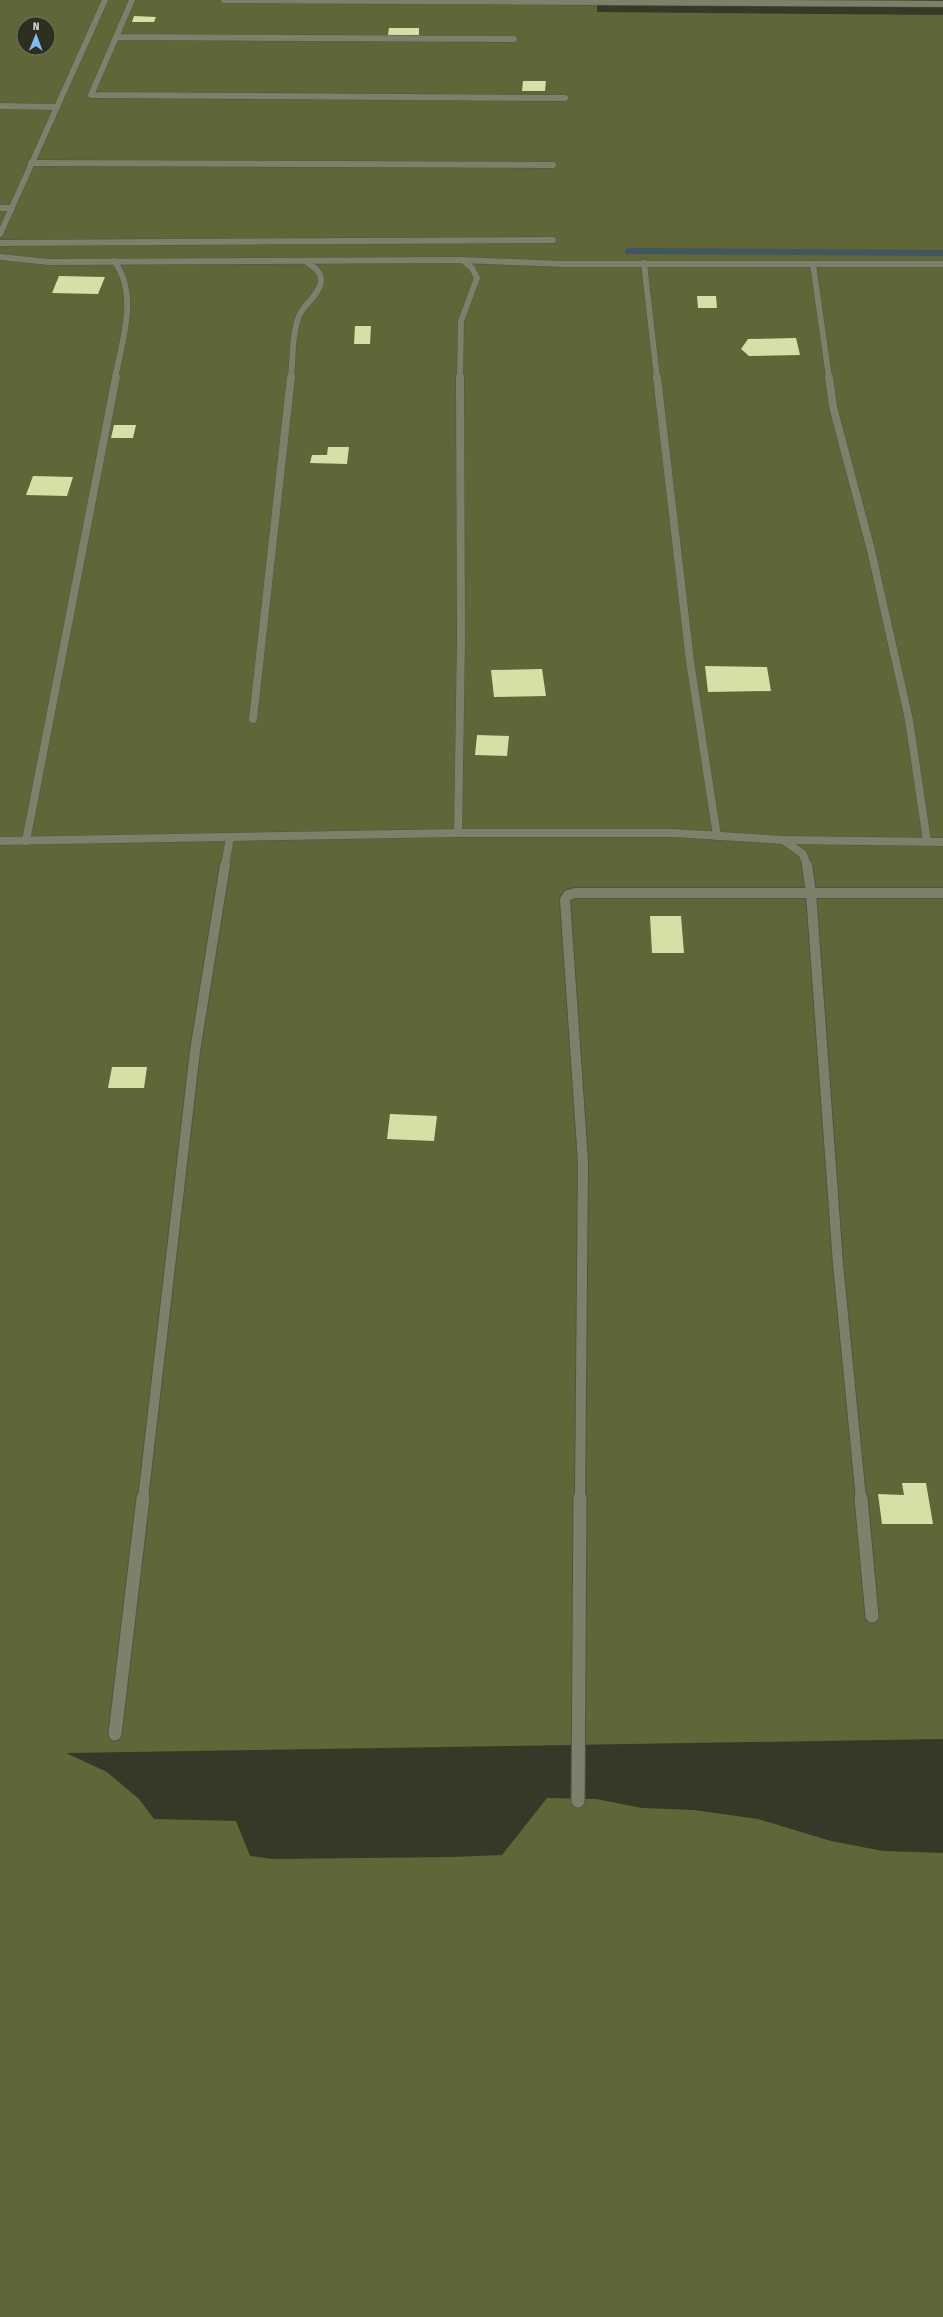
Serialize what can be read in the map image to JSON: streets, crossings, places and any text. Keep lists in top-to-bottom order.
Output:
{
  "north": "top"
}
